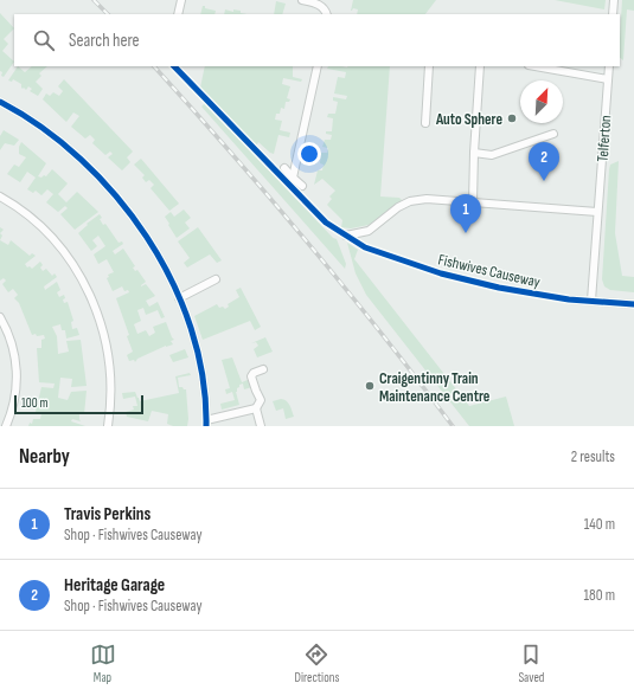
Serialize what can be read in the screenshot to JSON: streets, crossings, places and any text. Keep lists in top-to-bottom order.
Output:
{
  "streets": {
    "street": ["Telferton"],
    "cycle path": ["Fishwives Causeway"]
  },
  "places": ["Auto Sphere", "Craigentinny Train Maintenance Centre"],
  "scale_bar": "100 m",
  "north": "top right",
  "page": {
    "search": "Search here",
    "pins": ["2", "1"],
    "scale": "100 m",
    "heading": ["Nearby", "2 results"],
    "list": [
      {
        "mark": "1",
        "name": "Travis Perkins",
        "note": "Shop · Fishwives Causeway",
        "value": "140 m"
      },
      {
        "mark": "2",
        "name": "Heritage Garage",
        "note": "Shop · Fishwives Causeway",
        "value": "180 m"
      }
    ],
    "nav": ["Map", "Directions", "Saved"]
  }
}
